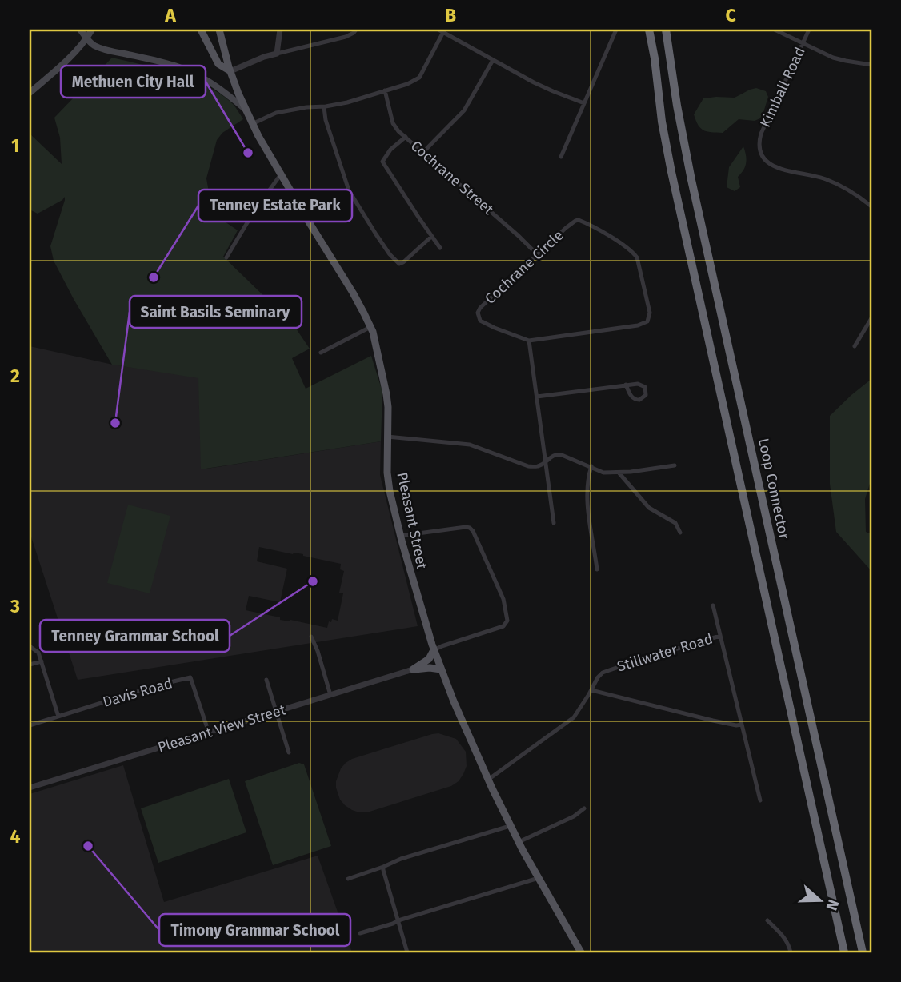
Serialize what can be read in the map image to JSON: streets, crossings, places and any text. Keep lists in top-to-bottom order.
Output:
{
  "streets": {
    "highway": ["Loop Connector"],
    "main road": ["Pleasant Street"],
    "street": [
      "Kimball Road",
      "Cochrane Street",
      "Cochrane Circle",
      "Stillwater Road",
      "Davis Road",
      "Pleasant View Street"
    ]
  },
  "crossings": [
    ["Cochrane Street", "Cochrane Circle"],
    ["Pleasant Street", "Stillwater Road"],
    ["Davis Road", "Pleasant View Street"]
  ],
  "places": [
    "Methuen City Hall",
    "Tenney Estate Park",
    "Saint Basils Seminary",
    "Tenney Grammar School",
    "Timony Grammar School"
  ],
  "north": "right",
  "grid": {
    "columns": ["A", "B", "C"],
    "rows": [
      "1",
      "2",
      "3",
      "4"
    ]
  }
}
